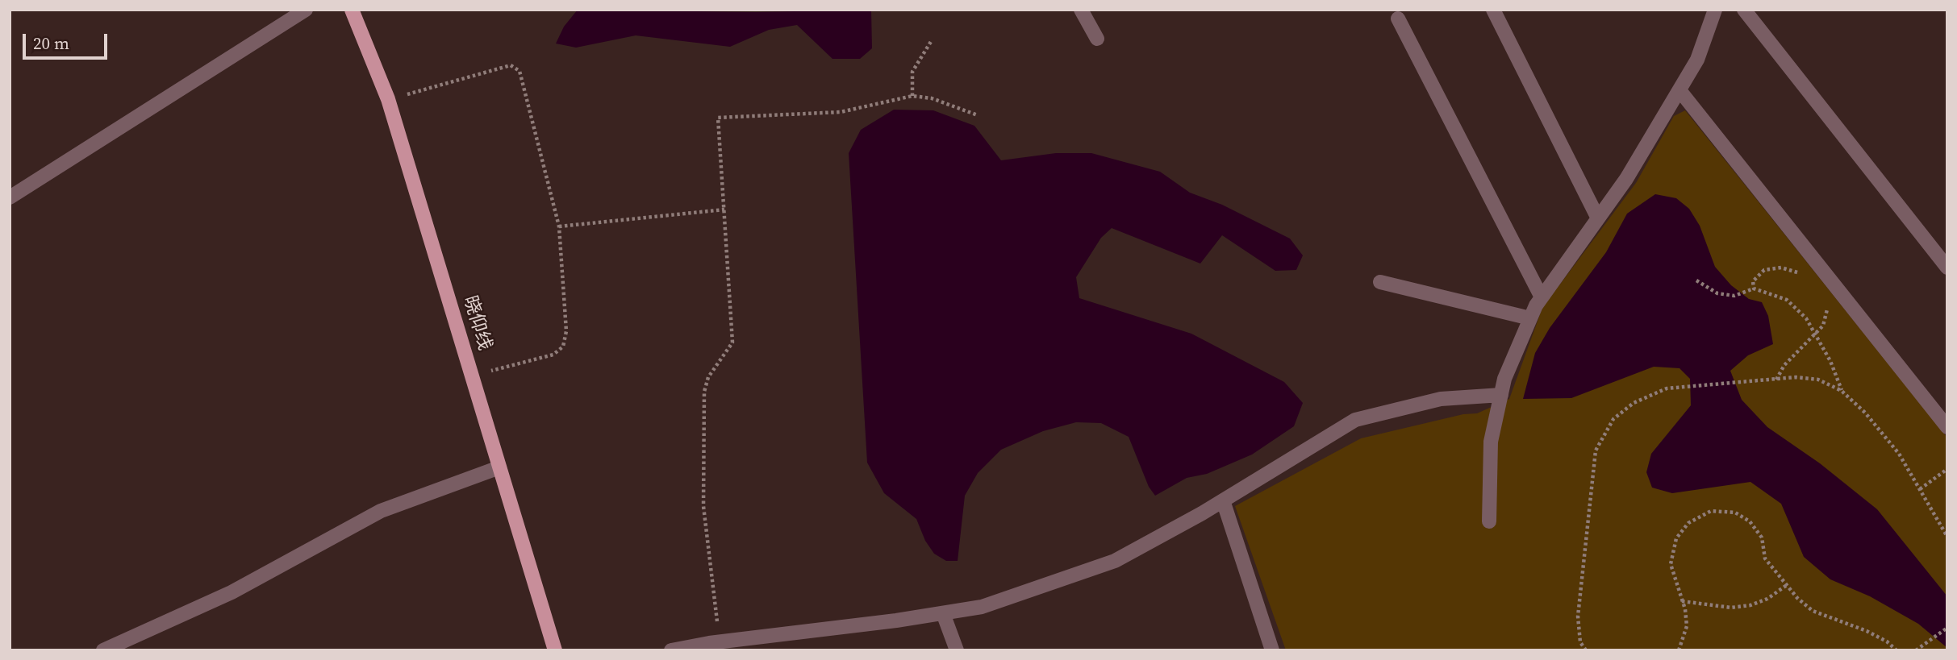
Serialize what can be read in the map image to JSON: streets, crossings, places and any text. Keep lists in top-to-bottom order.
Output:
{
  "streets": {
    "main road": ["晓仰线"]
  },
  "scale_bar": "20 m"
}
